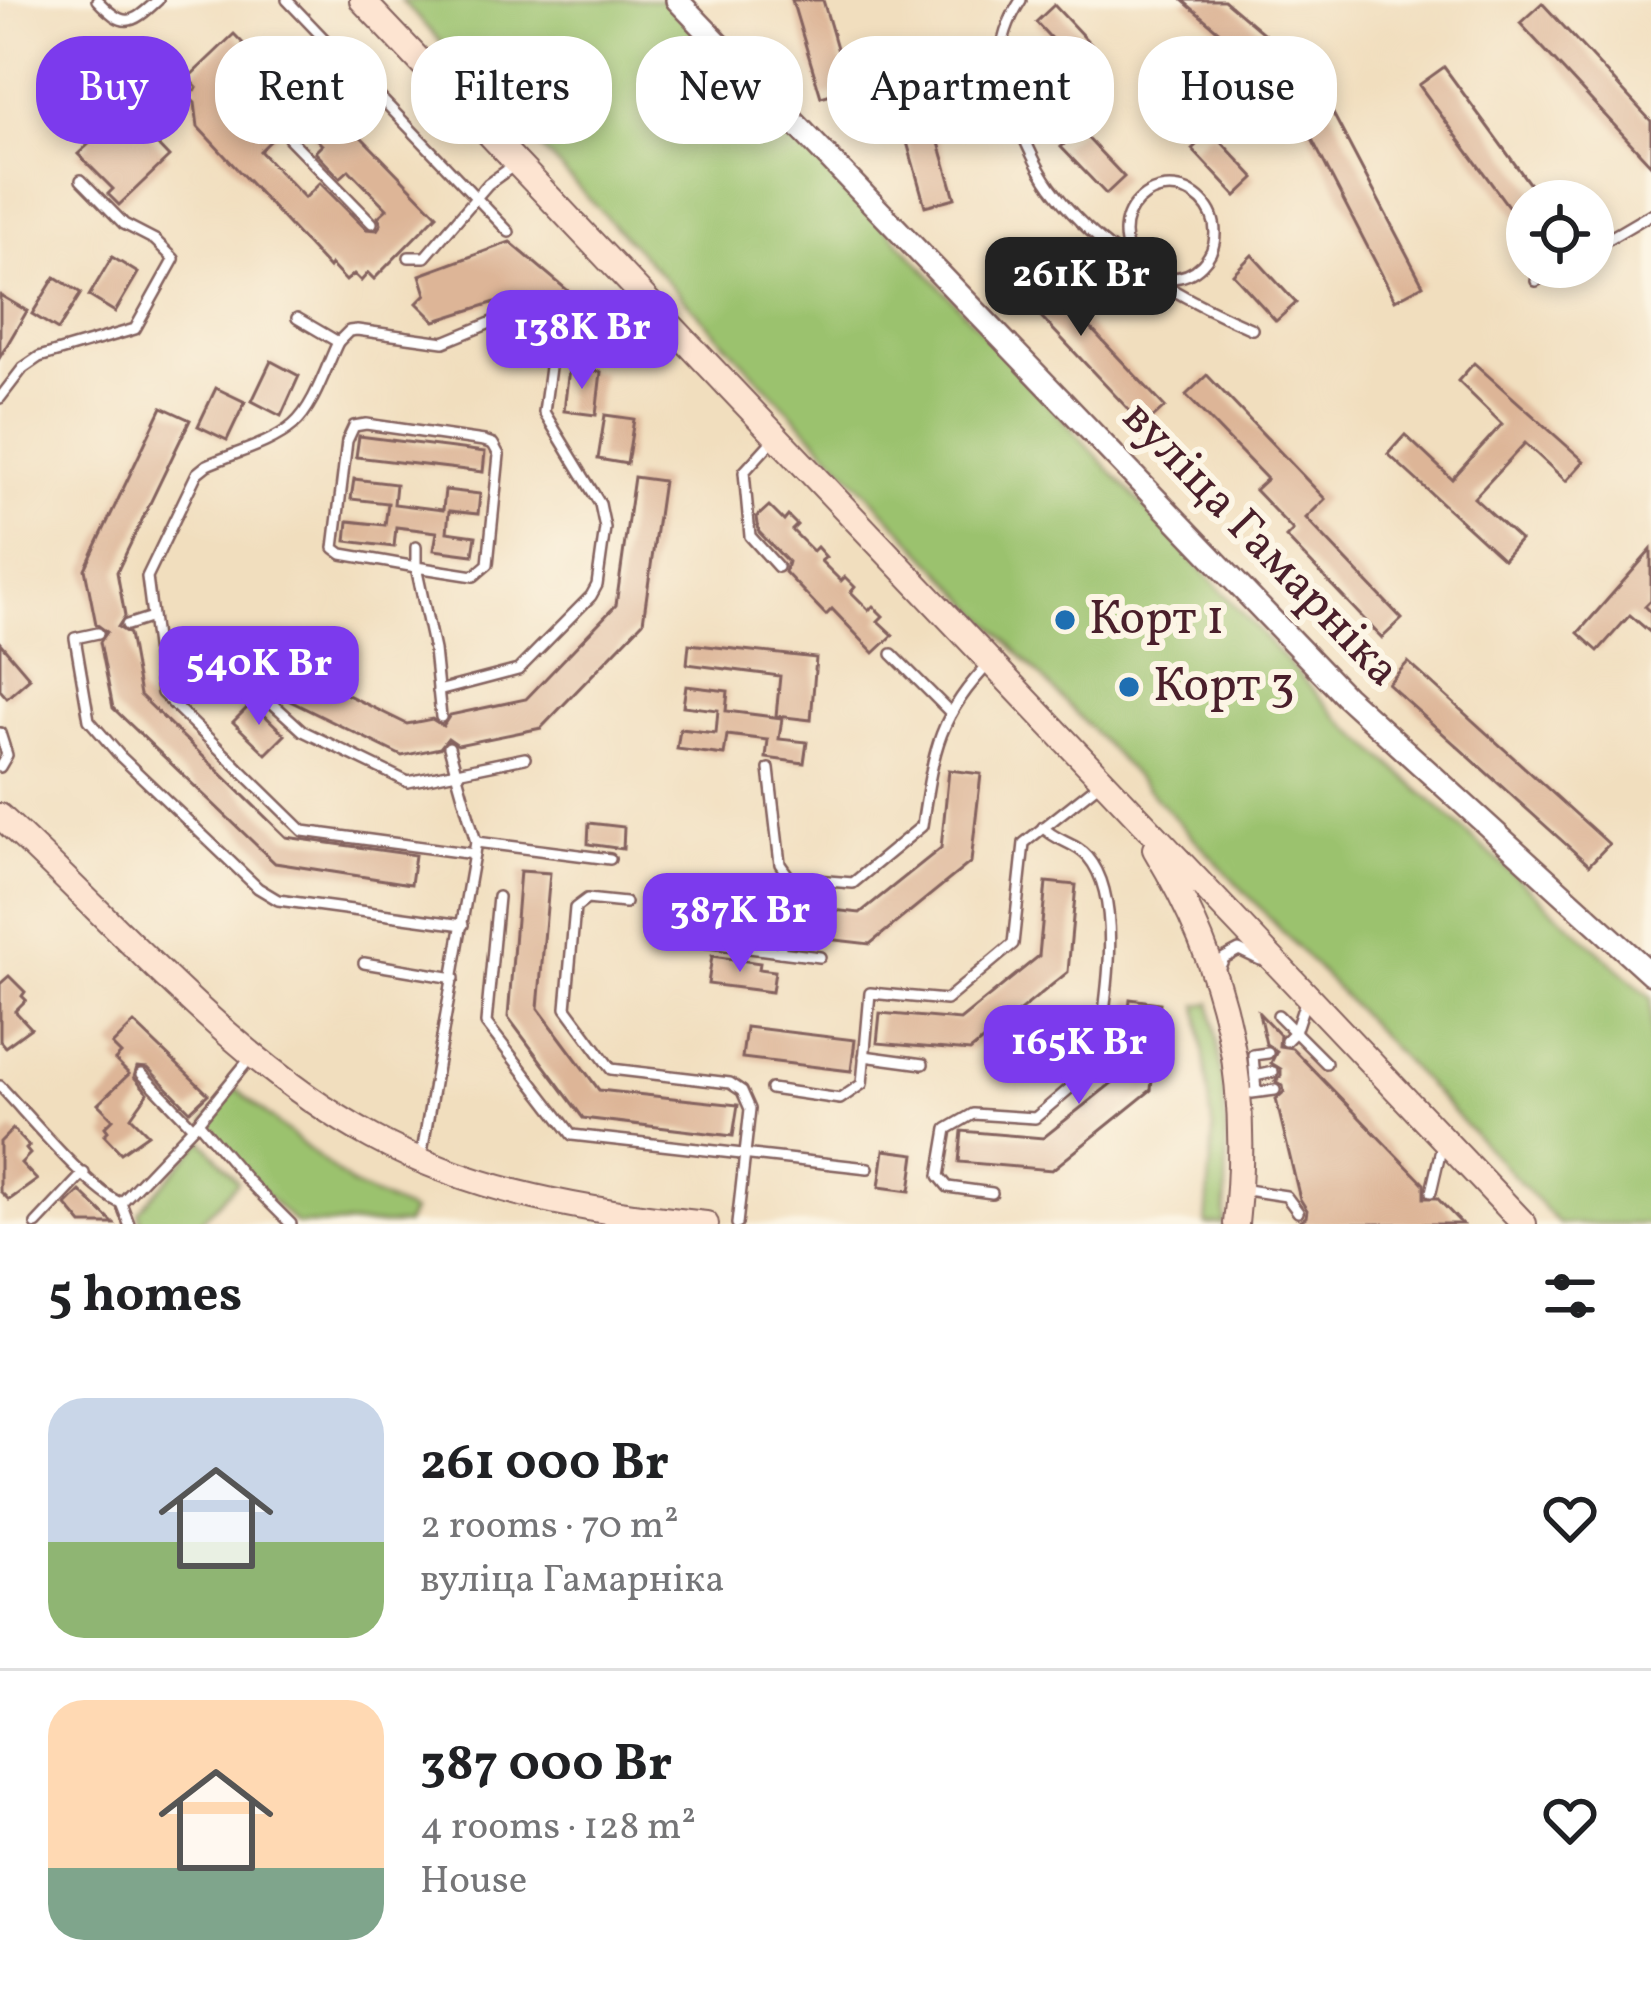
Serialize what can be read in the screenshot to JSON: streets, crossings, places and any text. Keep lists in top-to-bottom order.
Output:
{
  "streets": {
    "street": ["вуліца Гамарніка"]
  },
  "places": ["Корт 1", "Корт 3"],
  "page": {
    "chip": [
      "Buy",
      "Rent",
      "Filters",
      "New",
      "Apartment",
      "House"
    ],
    "price": [
      "261K Br",
      "138K Br",
      "540K Br",
      "387K Br",
      "165K Br"
    ],
    "heading": "5 homes",
    "list": [
      {
        "name": "261 000 Br",
        "note": "2 rooms · 70 m² · вуліца Гамарніка"
      },
      {
        "name": "387 000 Br",
        "note": "4 rooms · 128 m² · House"
      }
    ]
  }
}
